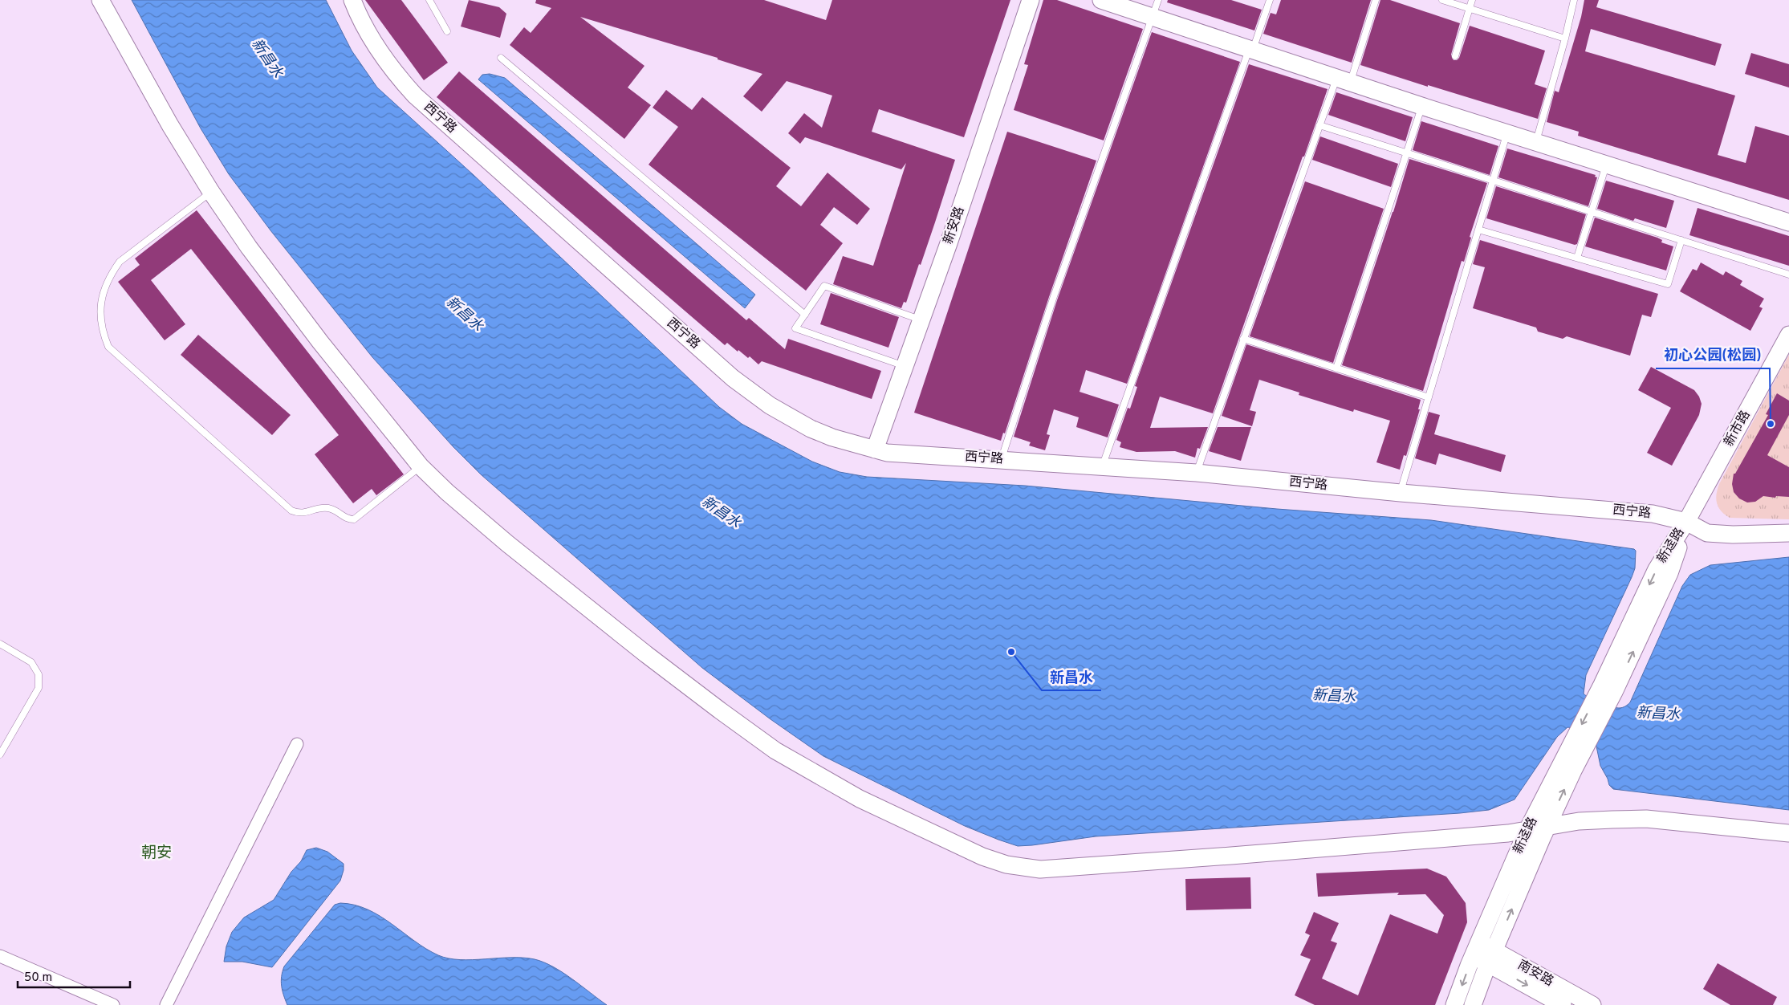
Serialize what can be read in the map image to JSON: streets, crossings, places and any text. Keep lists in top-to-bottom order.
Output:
{
  "streets": {
    "street": [
      "西宁路",
      "新安路",
      "新市路",
      "新迳路",
      "南安路"
    ]
  },
  "crossings": [
    ["西宁路", "新安路"],
    ["西宁路", "新市路"],
    ["西宁路", "新迳路"],
    ["新市路", "新迳路"],
    ["新迳路", "南安路"]
  ],
  "districts": ["朝安"],
  "water": ["新昌水"],
  "places": ["初心公园(松园)", "新昌水"],
  "scale_bar": "50 m"
}
